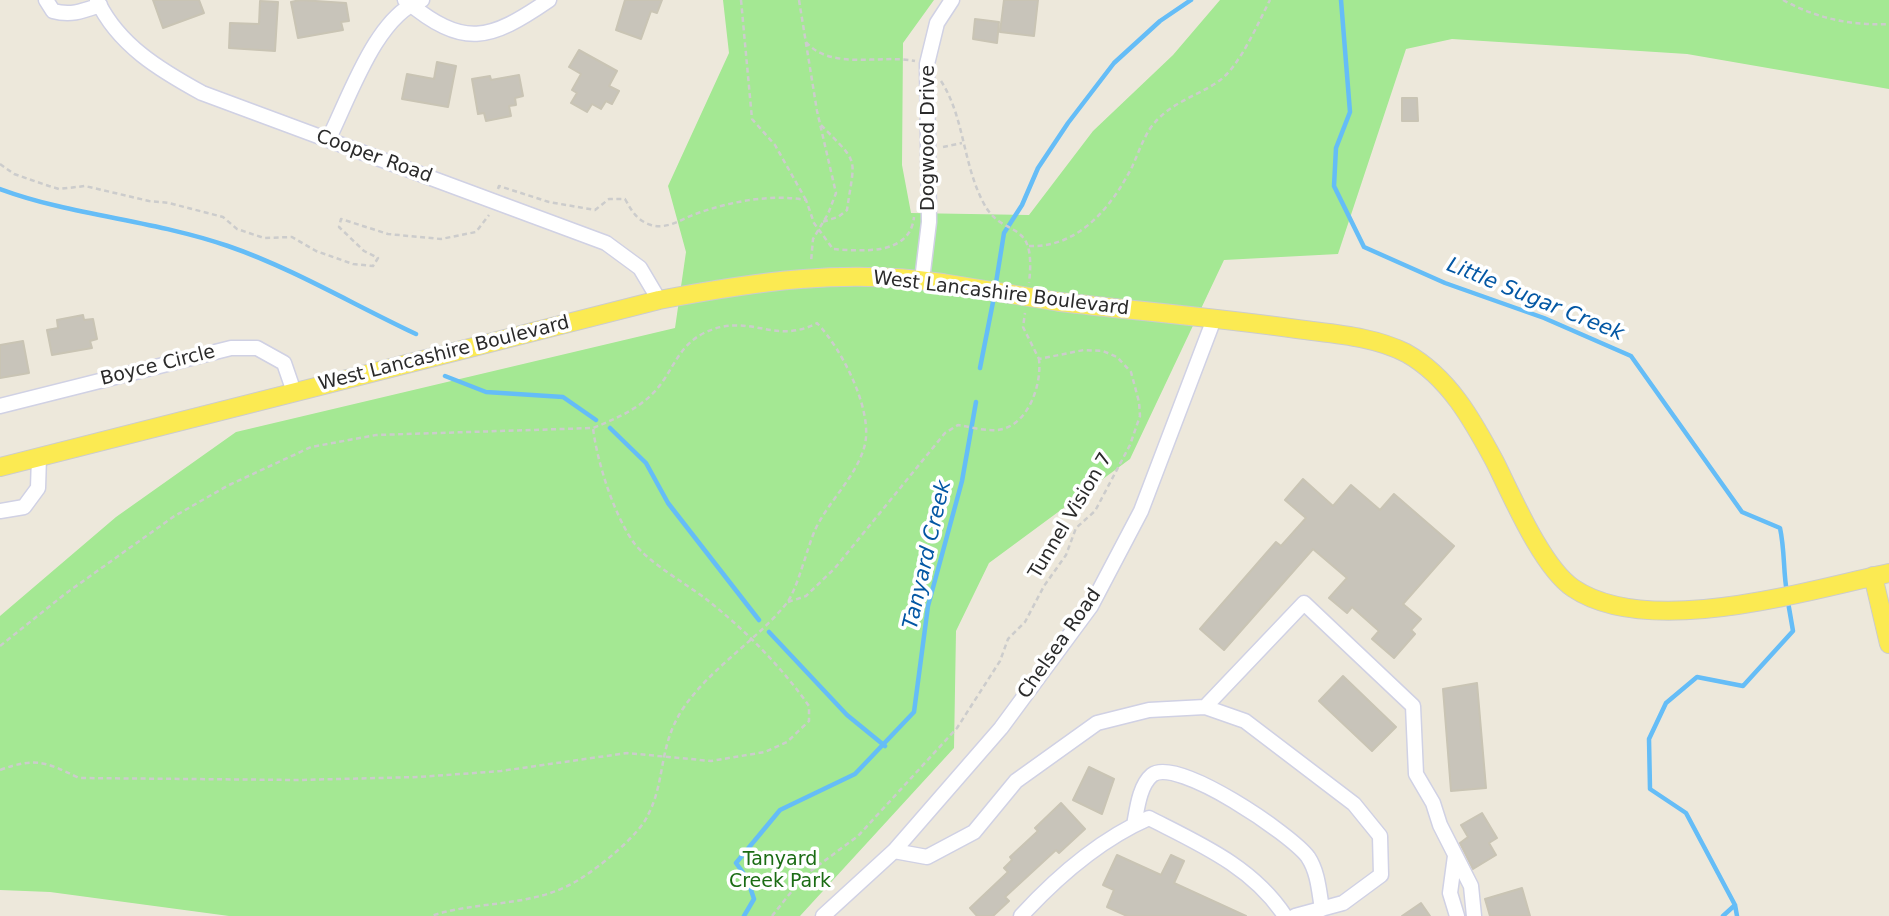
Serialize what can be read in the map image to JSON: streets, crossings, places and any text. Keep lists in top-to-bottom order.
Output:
{
  "streets": {
    "main road": ["West Lancashire Boulevard"],
    "street": [
      "Dogwood Drive",
      "Cooper Road",
      "Boyce Circle",
      "Chelsea Road"
    ],
    "path": ["Tunnel Vision 7"]
  },
  "crossings": [
    ["Dogwood Drive", "West Lancashire Boulevard"],
    ["Cooper Road", "West Lancashire Boulevard"],
    ["West Lancashire Boulevard", "Boyce Circle"],
    ["West Lancashire Boulevard", "Chelsea Road"]
  ],
  "water": ["Little Sugar Creek", "Tanyard Creek"],
  "parks": ["Tanyard Creek Park"]
}
